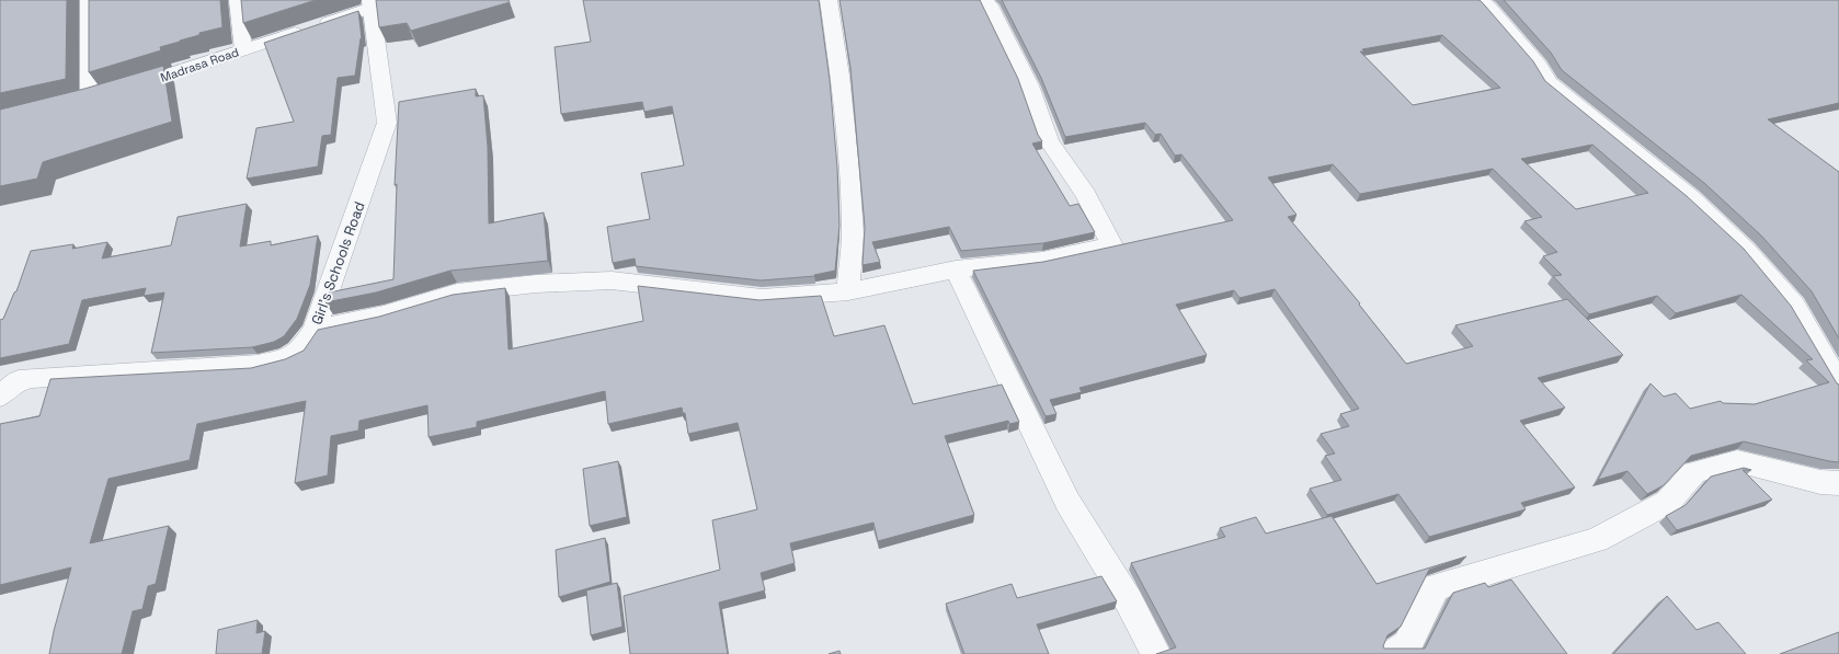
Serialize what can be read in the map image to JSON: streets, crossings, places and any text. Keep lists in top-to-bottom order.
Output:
{
  "streets": {
    "street": ["Madrasa Road", "Girl's Schools Road"]
  },
  "crossings": [
    ["Madrasa Road", "Girl's Schools Road"]
  ]
}
